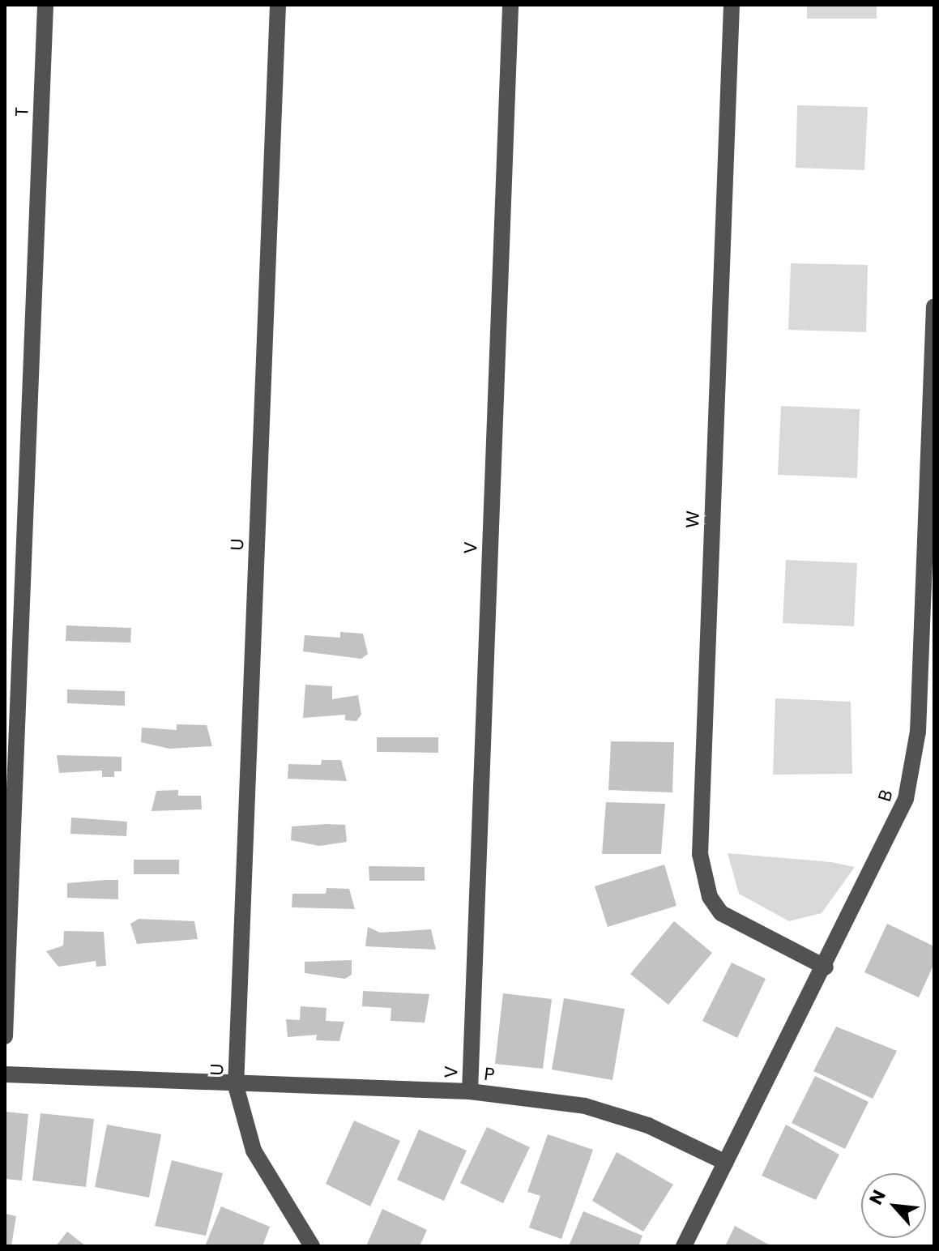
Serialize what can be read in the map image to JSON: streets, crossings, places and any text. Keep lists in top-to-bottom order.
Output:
{
  "streets": {
    "street": [
      "T",
      "W",
      "U",
      "V",
      "B",
      "P"
    ]
  },
  "crossings": [
    ["W", "B"],
    ["U", "P"],
    ["V", "P"],
    ["B", "P"]
  ],
  "north": "top left"
}
